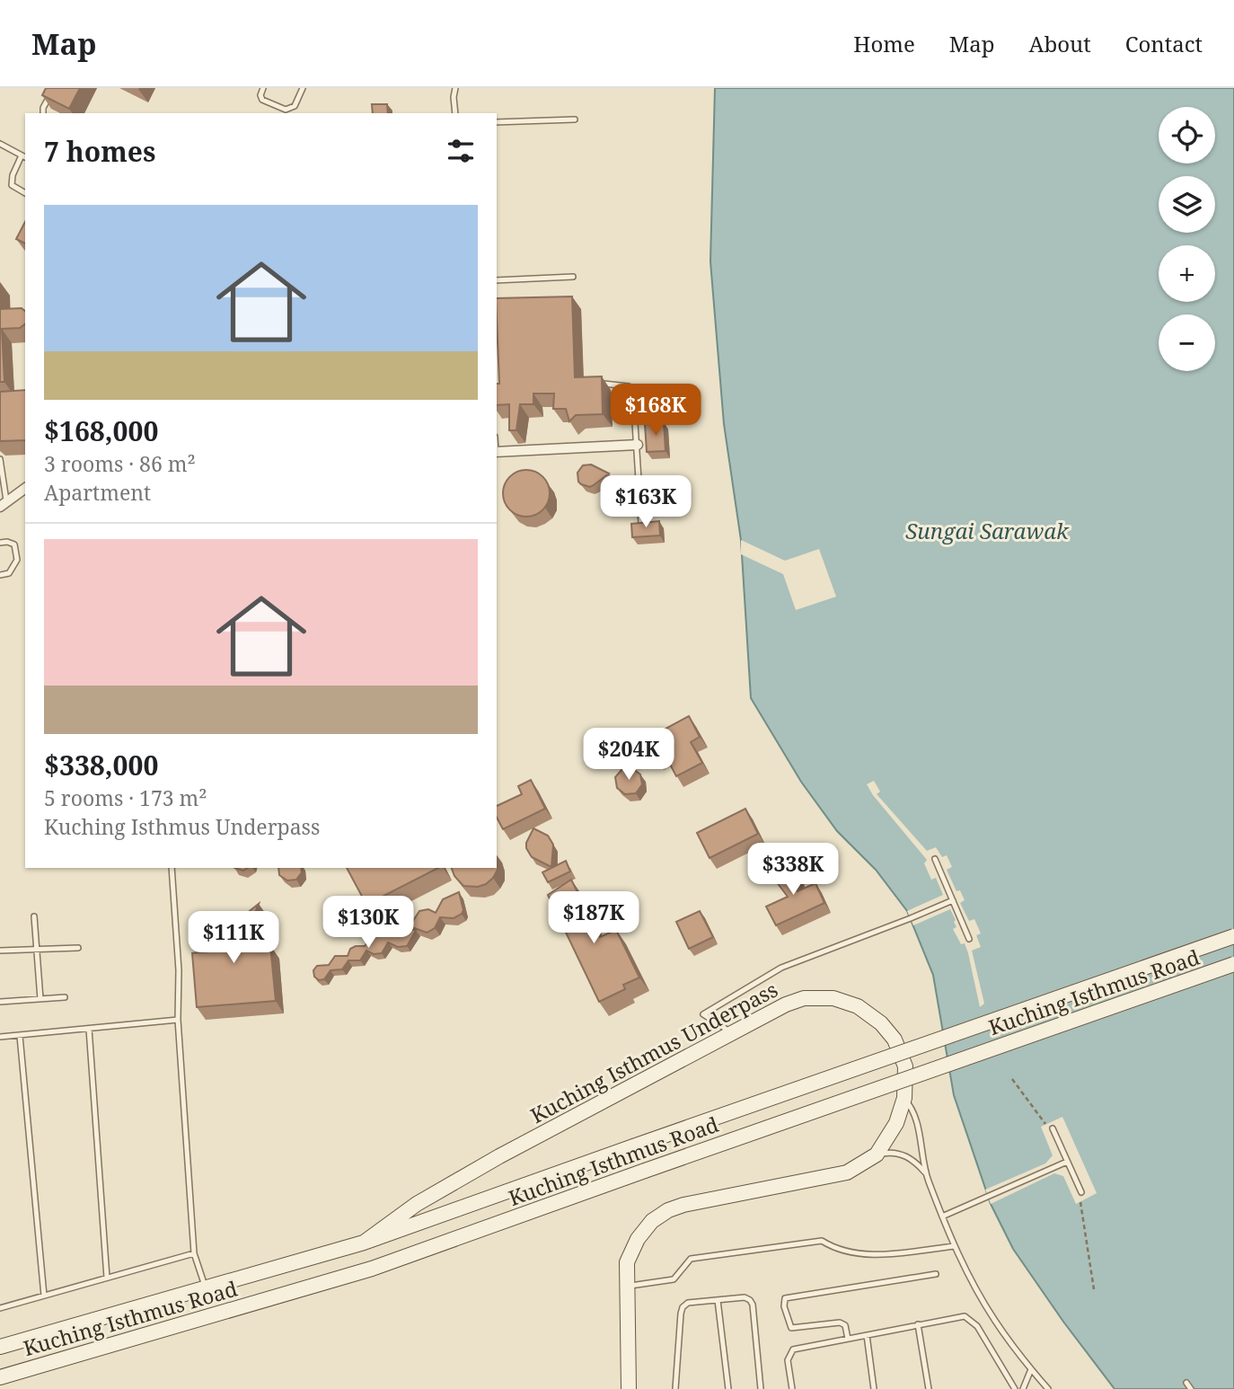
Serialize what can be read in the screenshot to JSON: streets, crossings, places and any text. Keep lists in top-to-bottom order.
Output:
{
  "streets": {
    "main road": ["Kuching Isthmus Road", "Kuching Isthmus Underpass"]
  },
  "crossings": [
    ["Kuching Isthmus Road", "Kuching Isthmus Underpass"]
  ],
  "water": ["Sungai Sarawak"],
  "page": {
    "header": "Map",
    "nav": [
      "Home",
      "Map",
      "About",
      "Contact"
    ],
    "map_buttons": ["+", "−"],
    "heading": "7 homes",
    "list": [
      {
        "name": "$168,000",
        "note": "3 rooms · 86 m² · Apartment"
      },
      {
        "name": "$338,000",
        "note": "5 rooms · 173 m² · Kuching Isthmus Underpass"
      }
    ],
    "price": [
      "$168K",
      "$163K",
      "$204K",
      "$338K",
      "$187K",
      "$130K",
      "$111K"
    ]
  }
}
